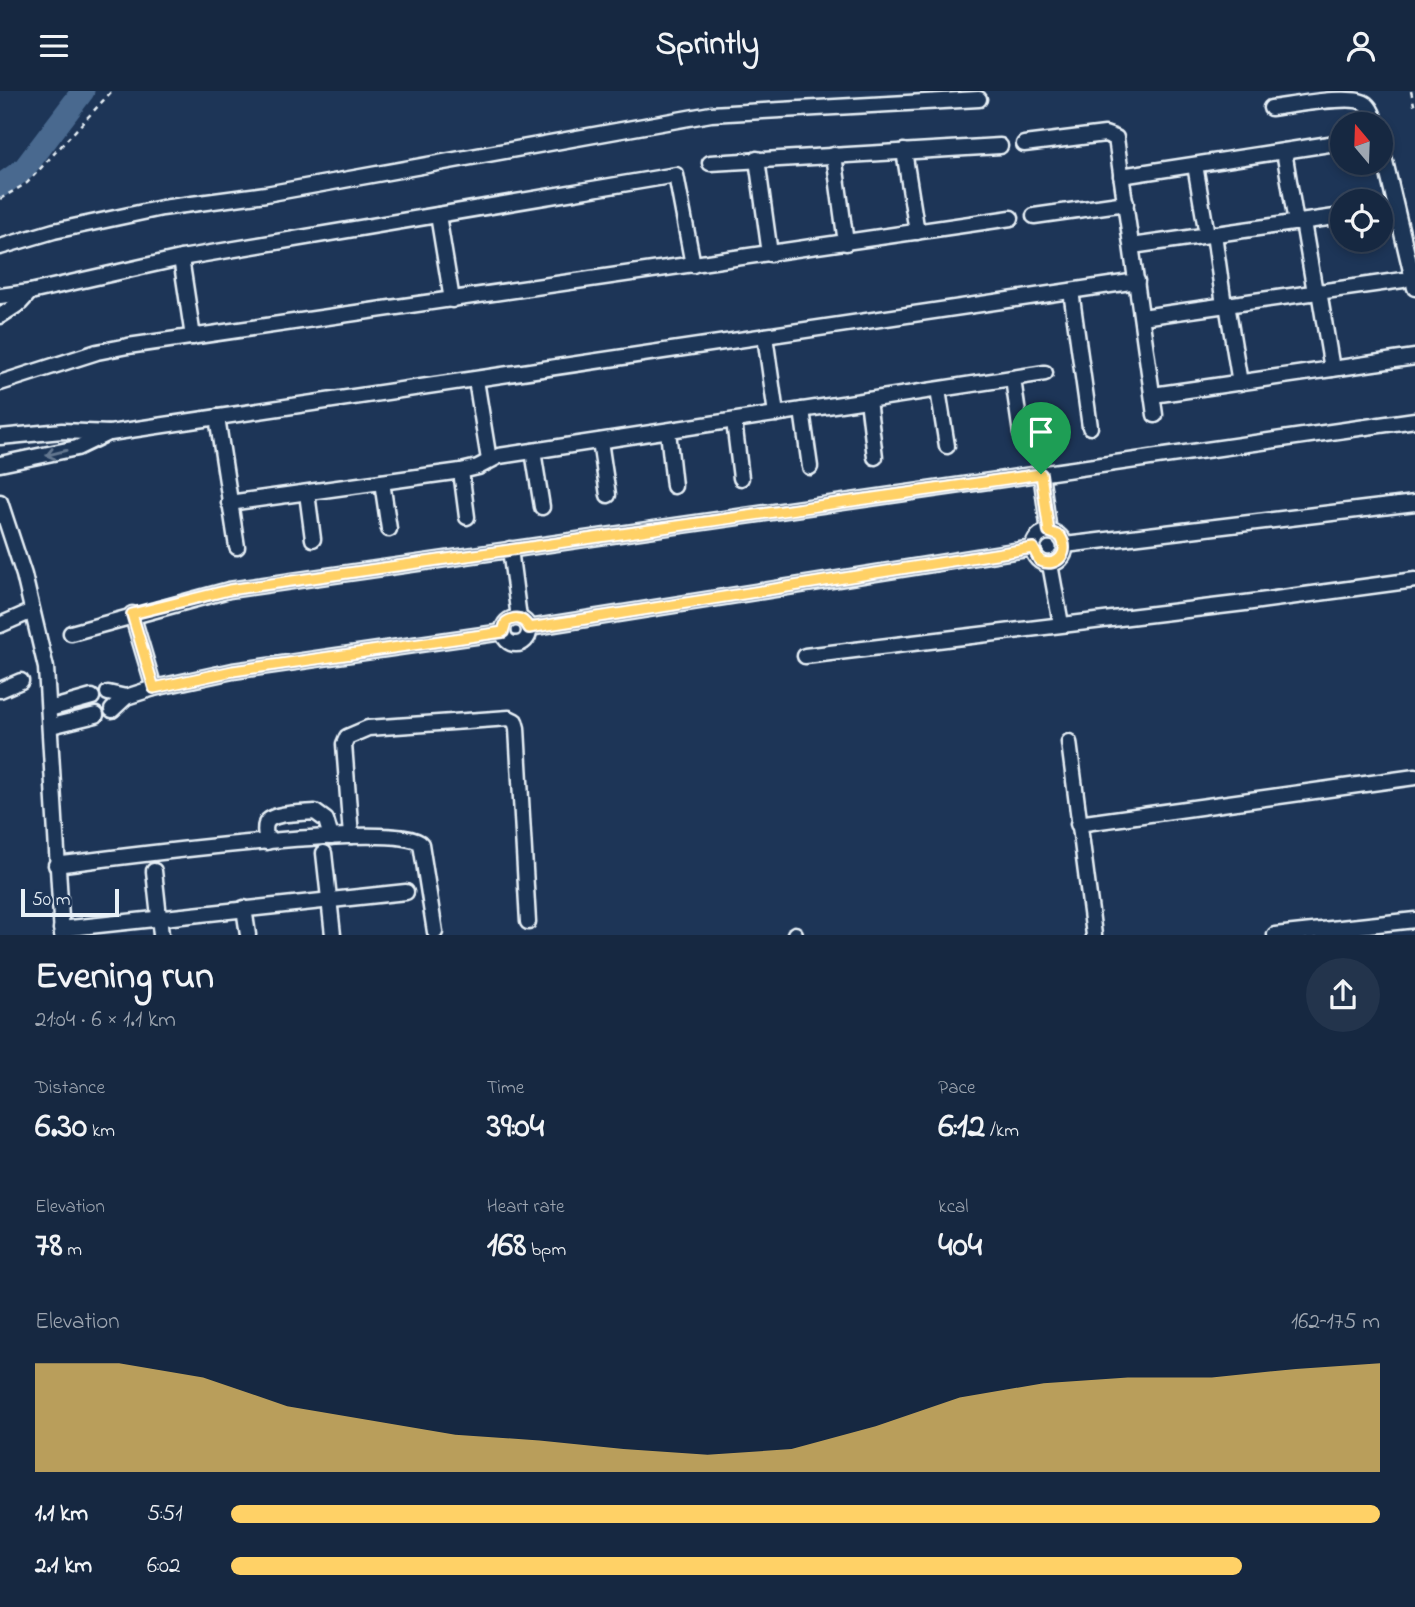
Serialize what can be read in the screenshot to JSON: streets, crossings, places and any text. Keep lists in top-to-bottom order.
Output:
{
  "scale_bar": "50 m",
  "north": "top",
  "page": {
    "header": "Sprintly",
    "scale": "50 m",
    "heading": ["Evening run", "21:04 · 6 × 1.1 km"],
    "stats": [
      ["Distance", "6.30 km"],
      ["Time", "39:04"],
      ["Pace", "6:12 /km"],
      ["Elevation", "78 m"],
      ["Heart rate", "168 bpm"],
      ["kcal", "404"]
    ],
    "chart": ["Elevation", "162–175 m"],
    "list": [
      {
        "name": "1.1 km",
        "note": "5:51"
      },
      {
        "name": "2.1 km",
        "note": "6:02"
      }
    ]
  }
}
